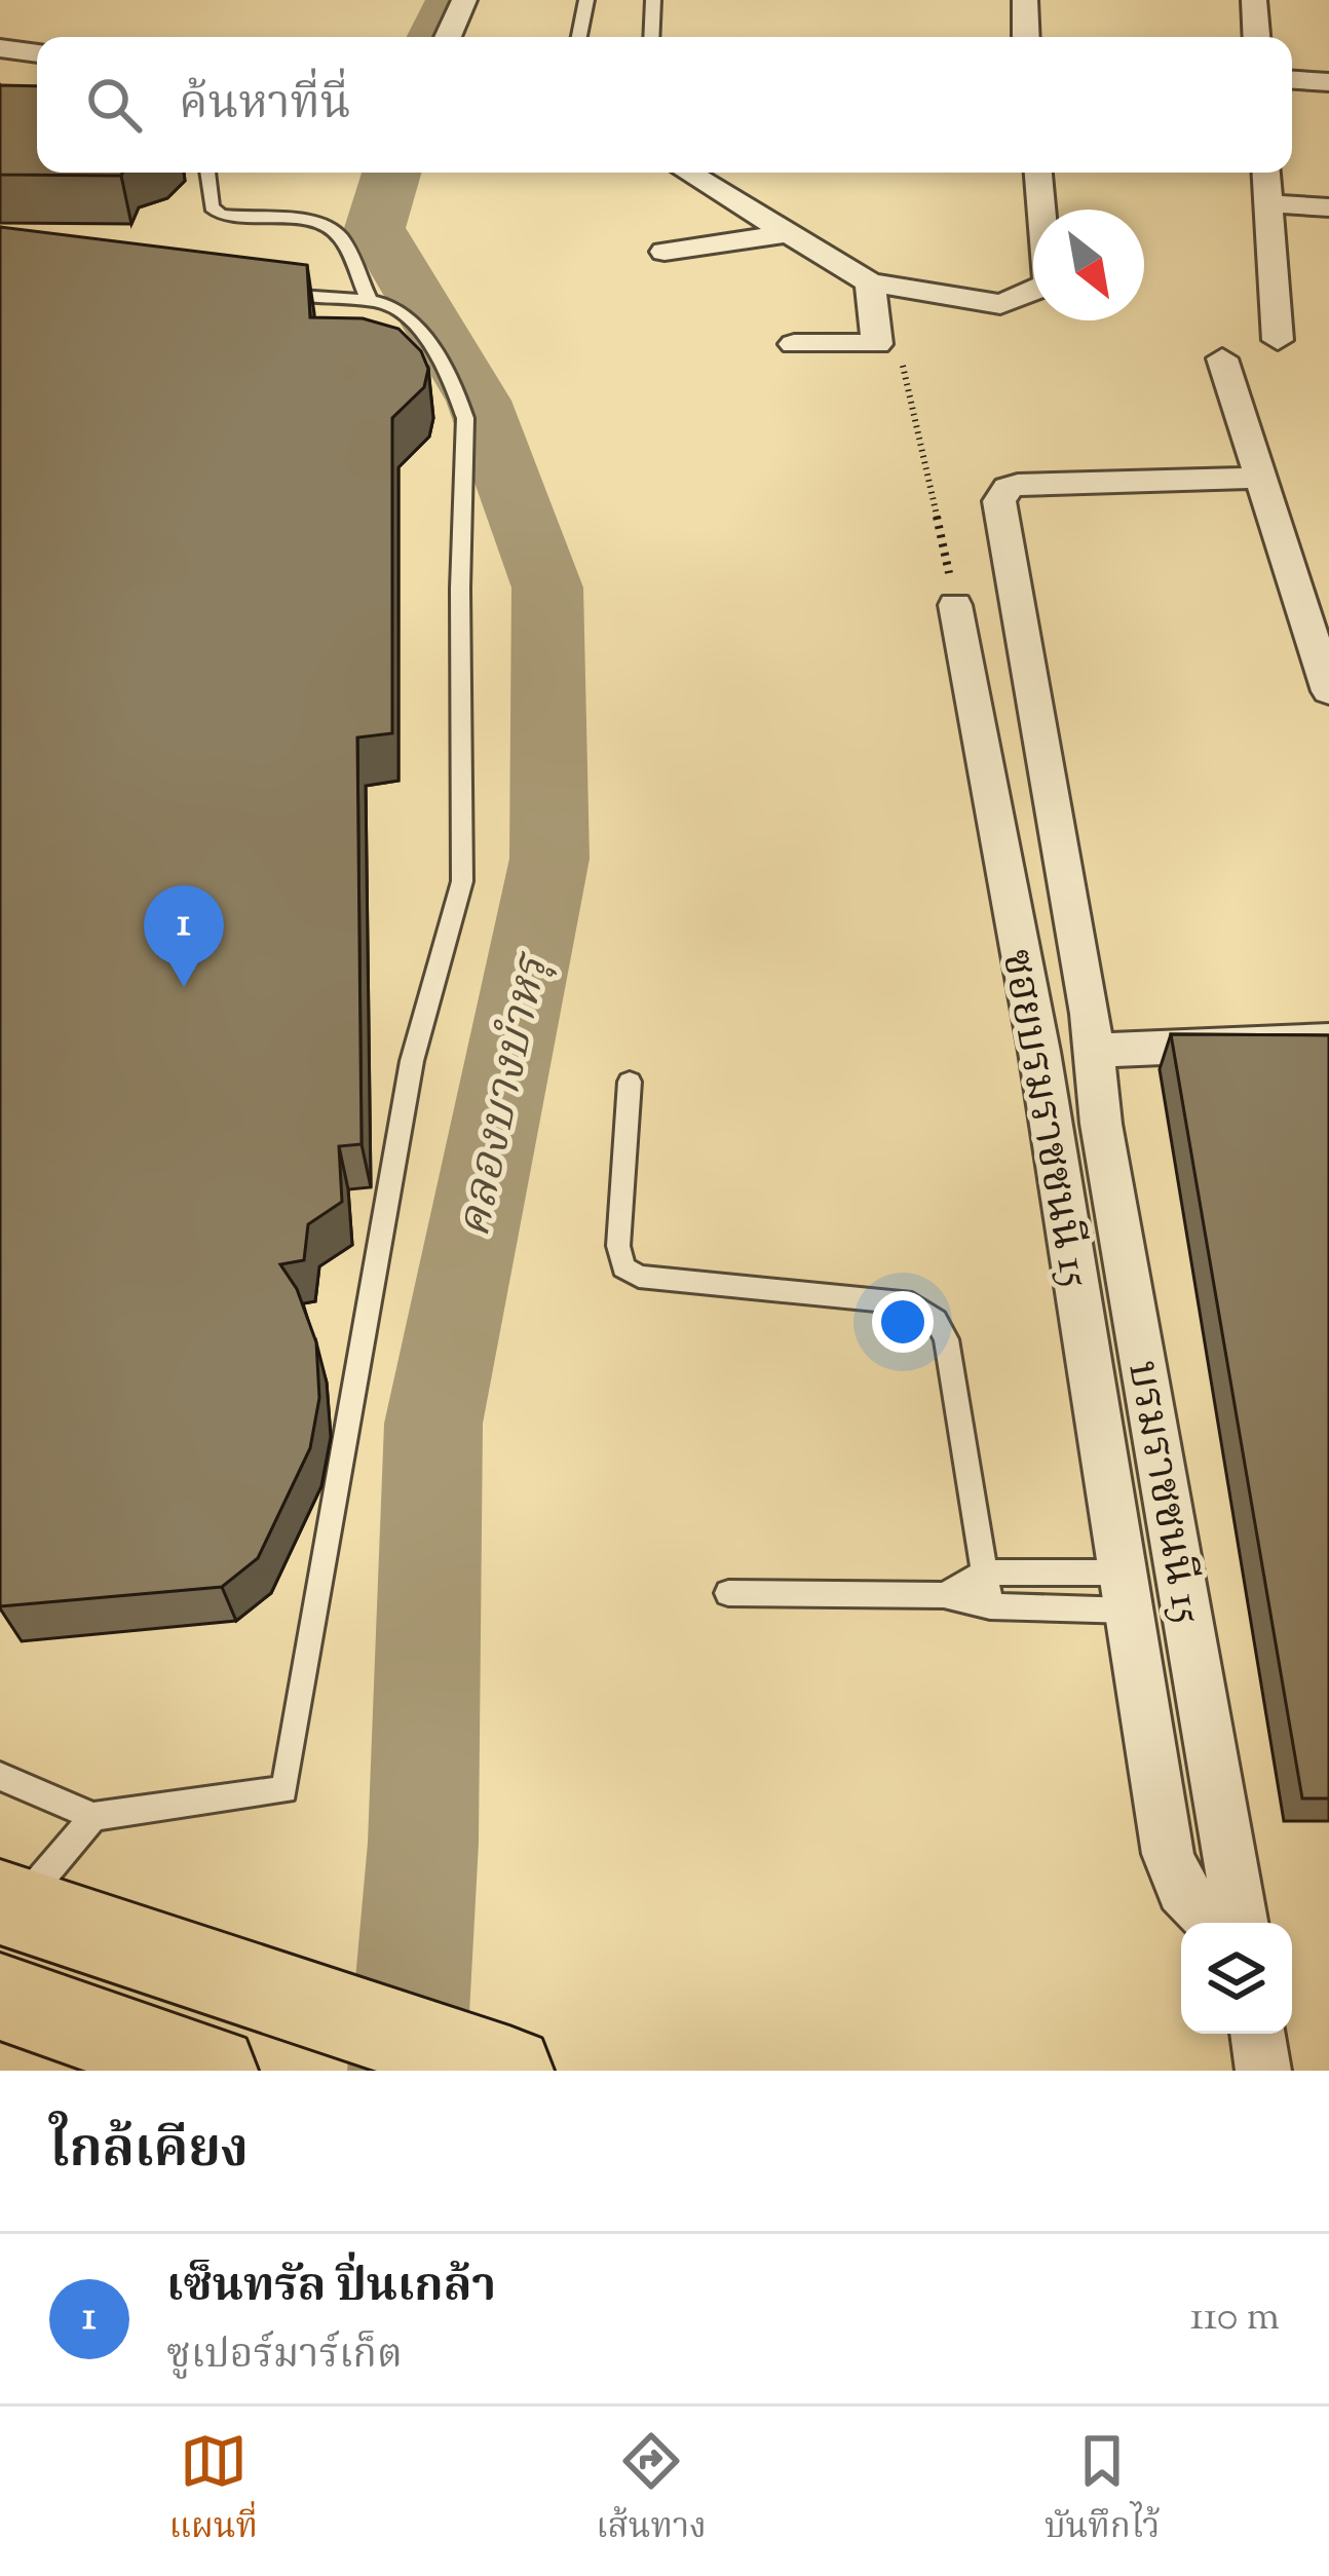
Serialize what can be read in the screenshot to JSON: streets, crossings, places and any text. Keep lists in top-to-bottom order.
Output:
{
  "streets": {
    "street": ["ซฮยบรมราชชนนี 15", "บรมราชชนนี 15"]
  },
  "water": ["คลองบางบำหรุ"],
  "north": "bottom right",
  "page": {
    "search": "ค้นหาที่นี่",
    "pins": "1",
    "heading": "ใกล้เคียง",
    "list": [
      {
        "mark": "1",
        "name": "เซ็นทรัล ปิ่นเกล้า",
        "note": "ซูเปอร์มาร์เก็ต",
        "value": "110 m"
      }
    ],
    "nav": ["แผนที่", "เส้นทาง", "บันทึกไว้"]
  }
}
